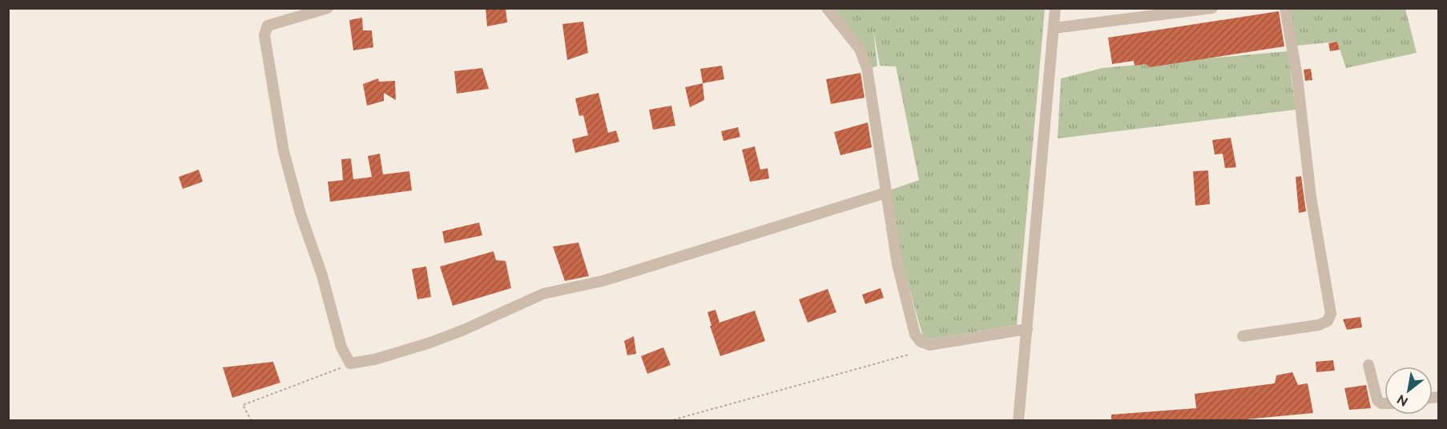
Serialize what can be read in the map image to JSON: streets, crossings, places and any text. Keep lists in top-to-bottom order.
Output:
{
  "north": "bottom left"
}
